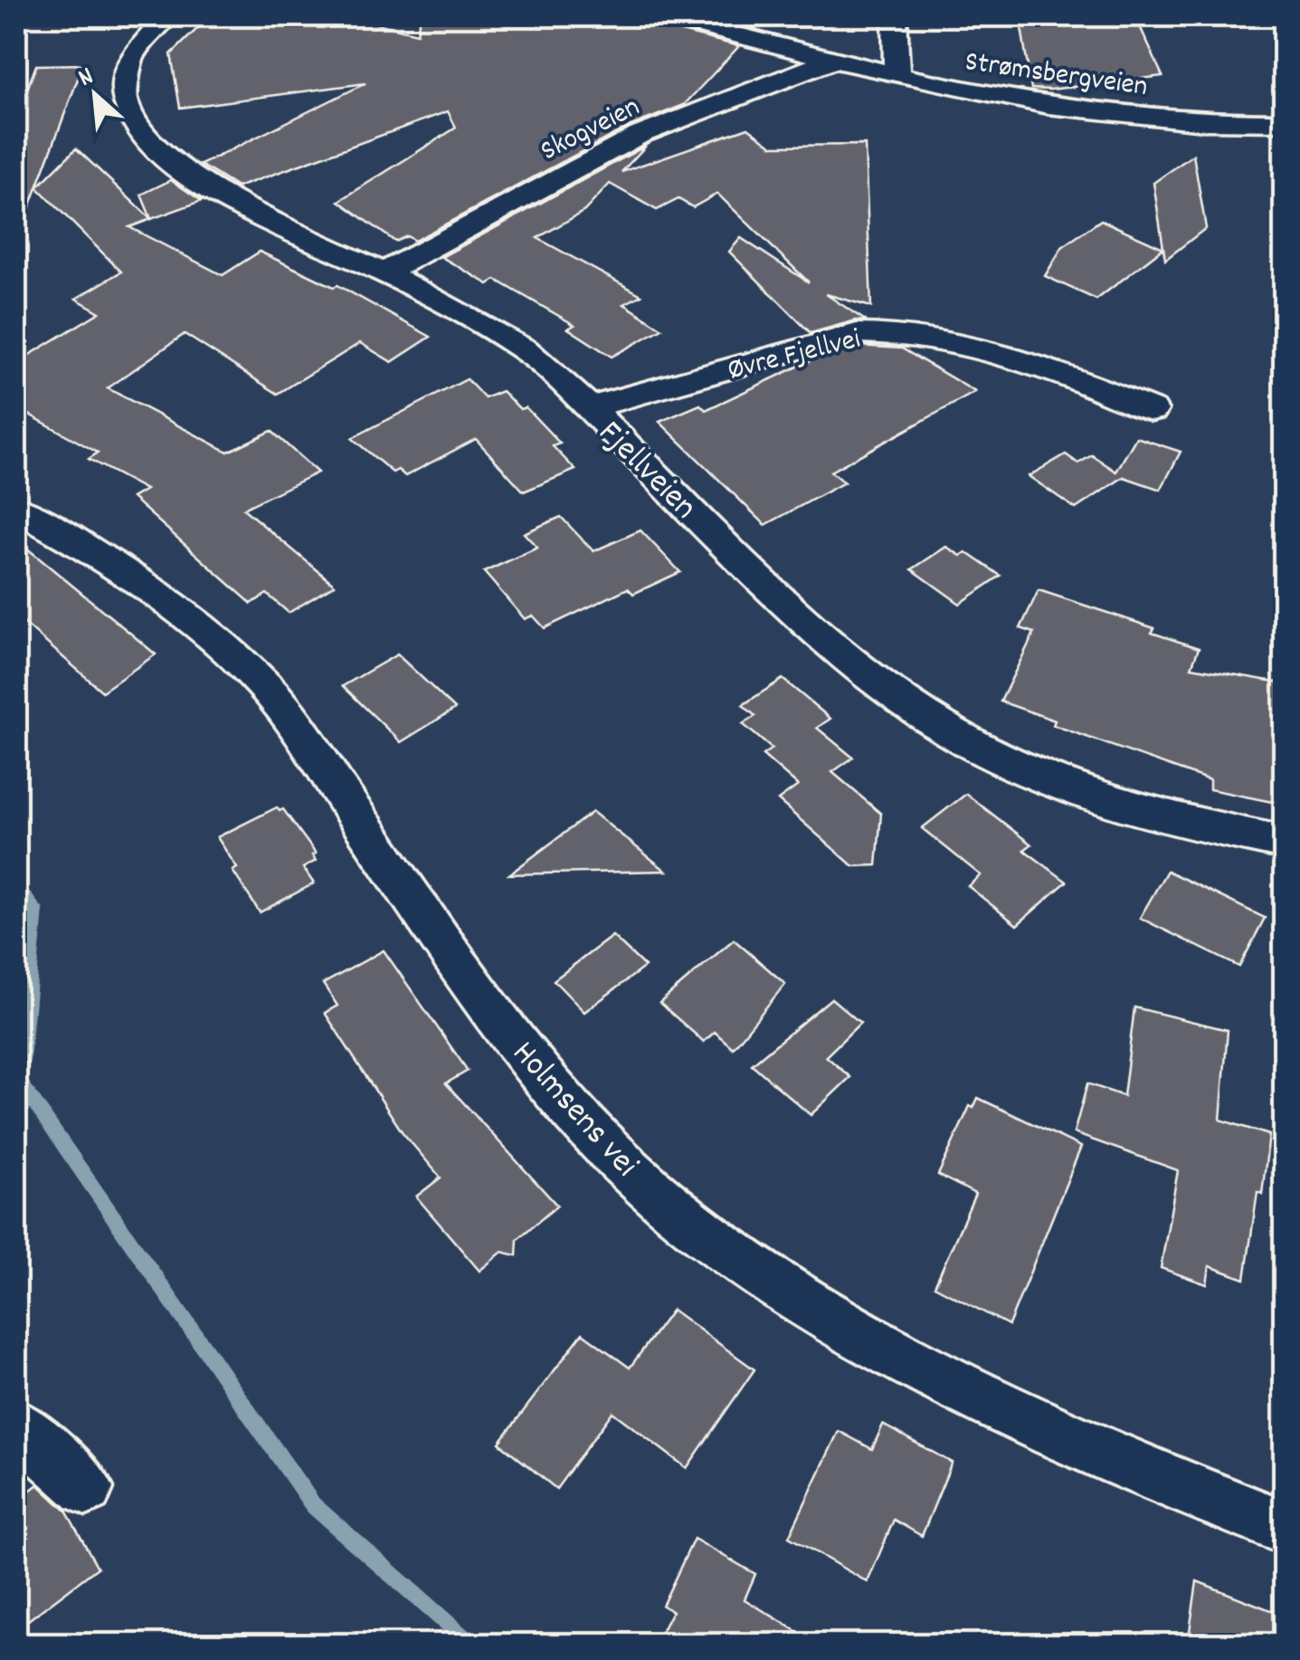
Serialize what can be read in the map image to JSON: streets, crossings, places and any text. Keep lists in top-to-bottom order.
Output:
{
  "streets": {
    "street": [
      "Strømsbergveien",
      "Skogveien",
      "Øvre Fjellvei",
      "Fjellveien",
      "Holmsens vei"
    ]
  },
  "crossings": [
    ["Strømsbergveien", "Skogveien"],
    ["Skogveien", "Fjellveien"],
    ["Øvre Fjellvei", "Fjellveien"]
  ],
  "north": "top left"
}
